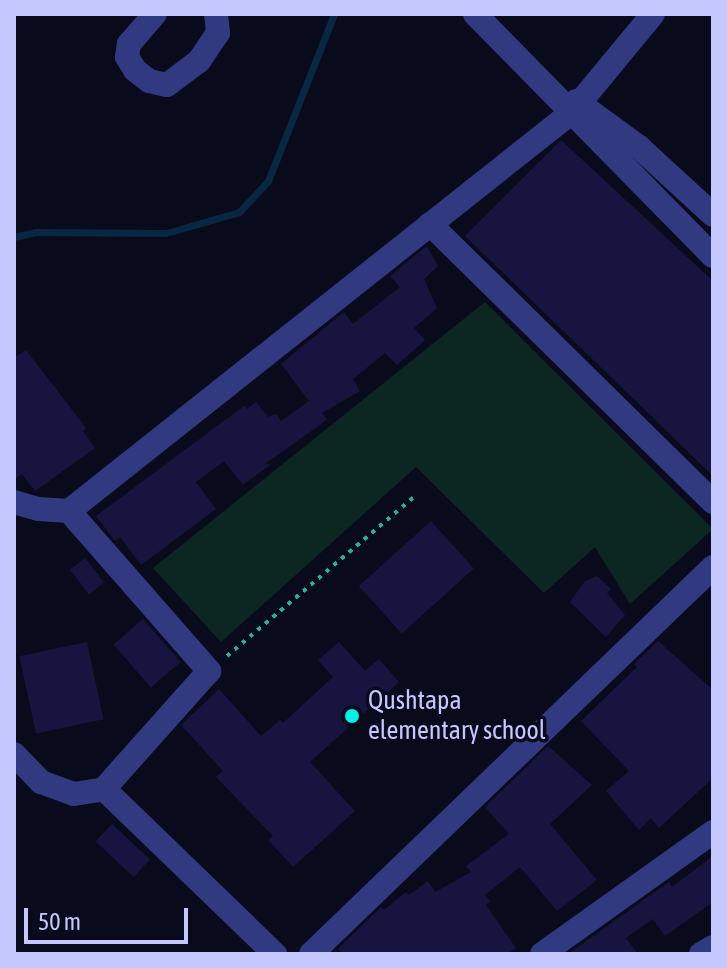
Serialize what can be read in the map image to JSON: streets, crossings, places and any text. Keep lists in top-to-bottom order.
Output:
{
  "places": ["Qushtapa elementary school"],
  "scale_bar": "50 m"
}
